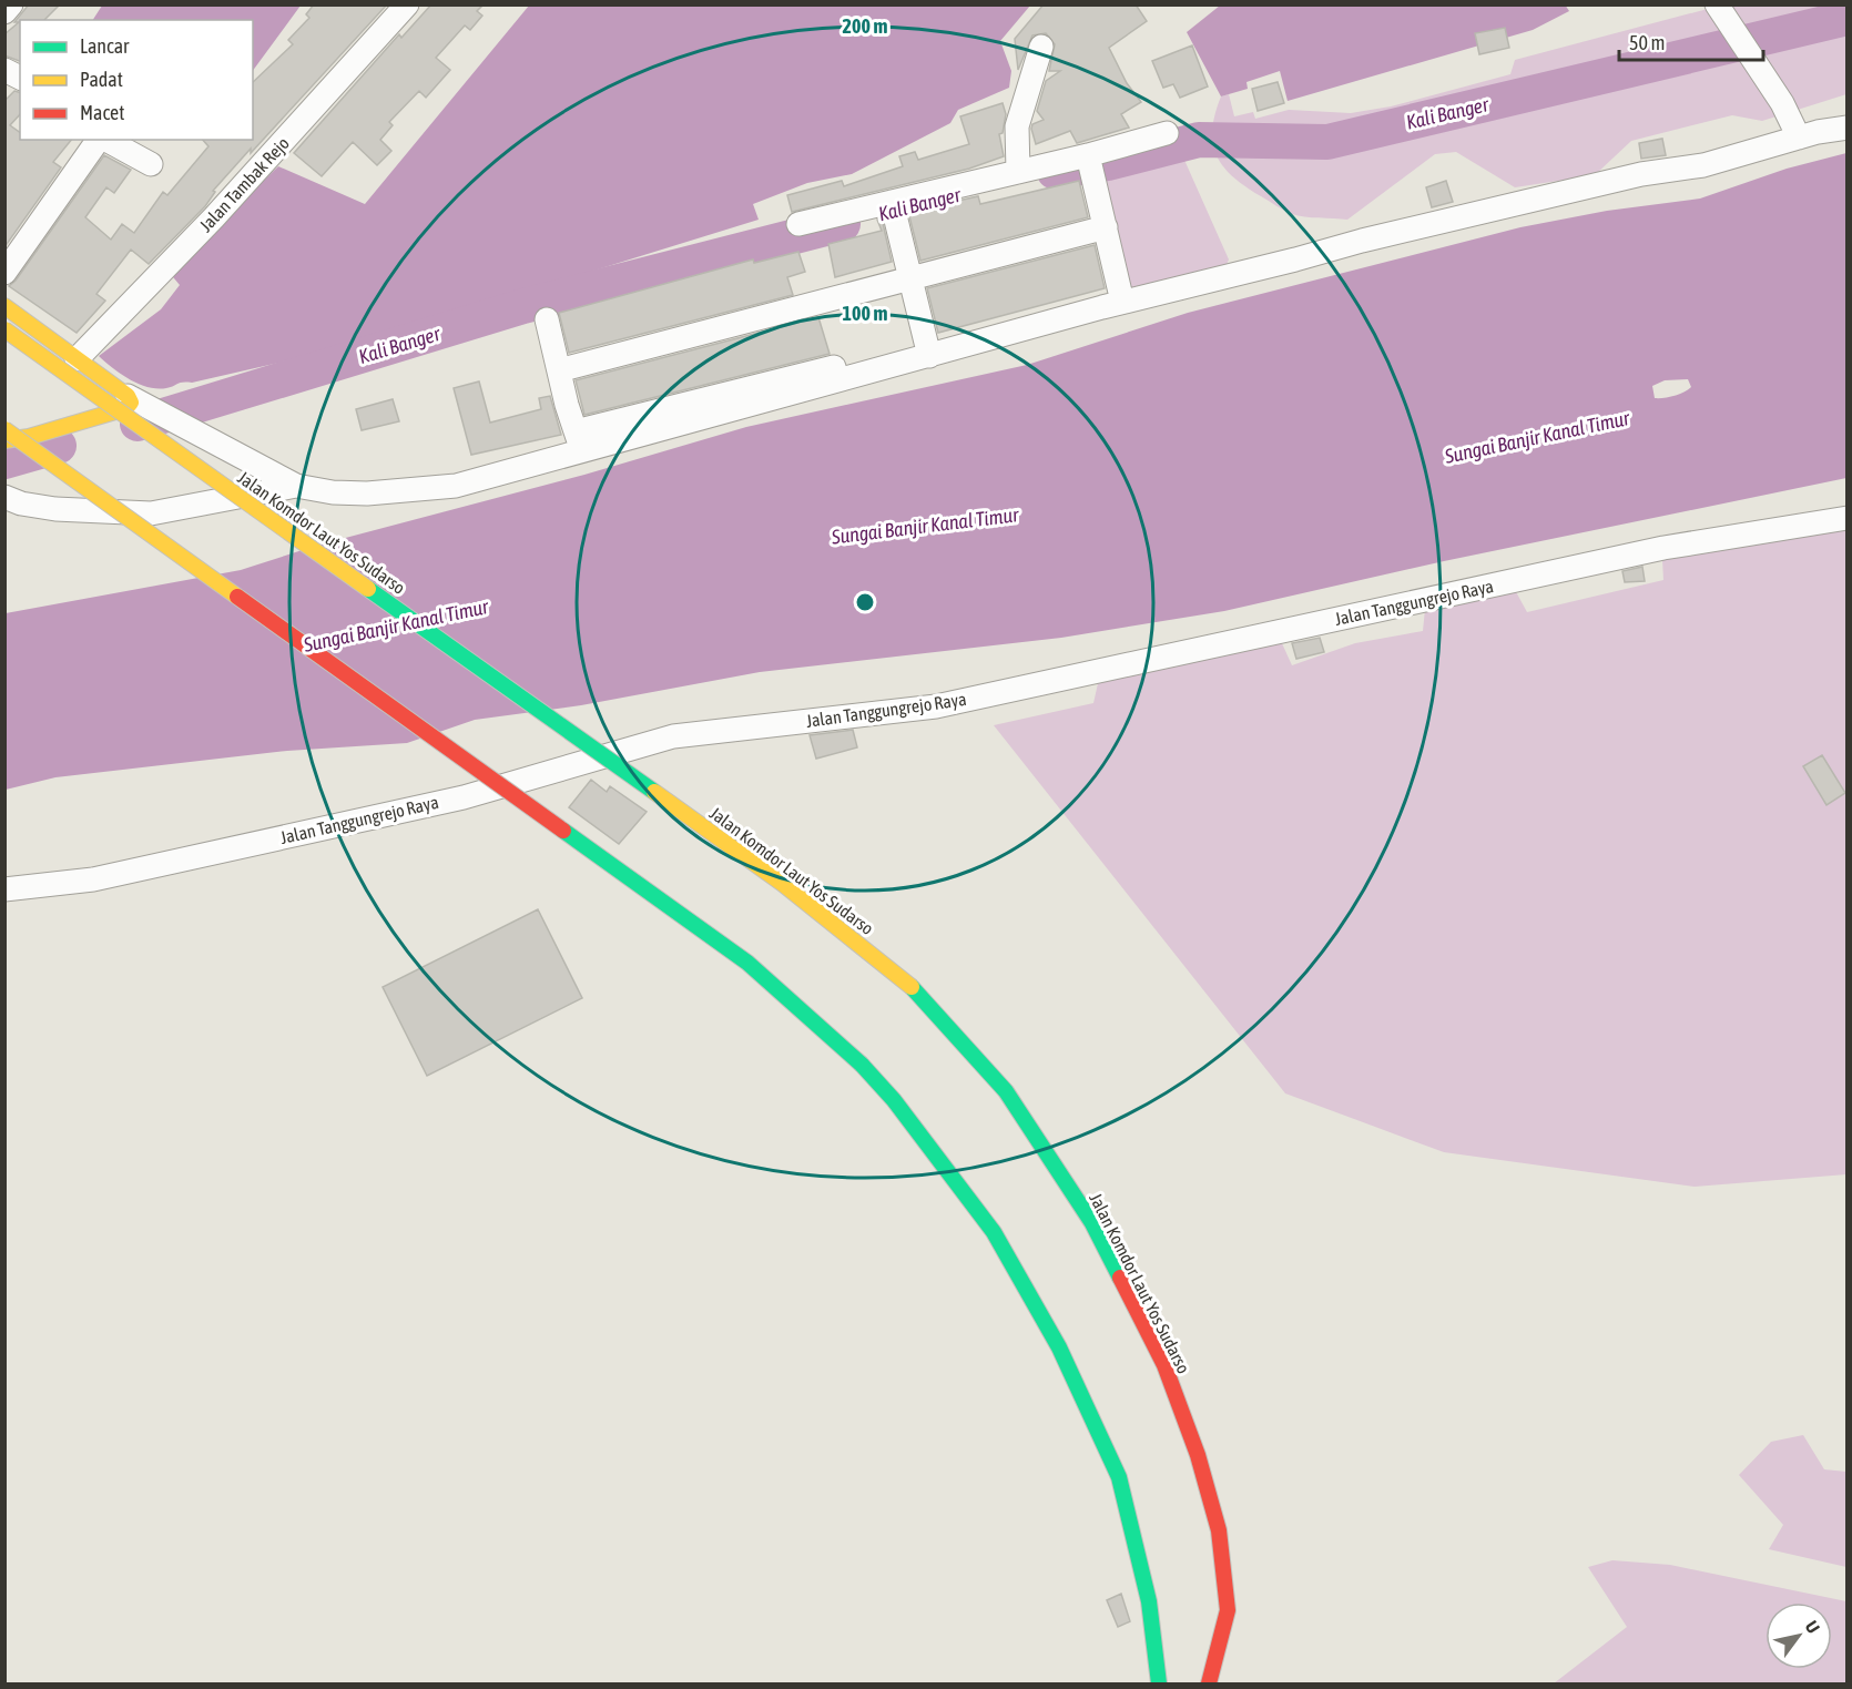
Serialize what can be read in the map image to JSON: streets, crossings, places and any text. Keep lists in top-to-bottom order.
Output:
{
  "streets": {
    "highway": ["Jalan Komdor Laut Yos Sudarso"],
    "street": ["Jalan Tambak Rejo", "Jalan Tanggungrejo Raya"]
  },
  "water": ["Kali Banger", "Sungai Banjir Kanal Timur"],
  "legend": ["Lancar", "Padat", "Macet"],
  "scale_bar": "50 m",
  "north": "top right",
  "rings": ["200 m", "100 m"]
}
